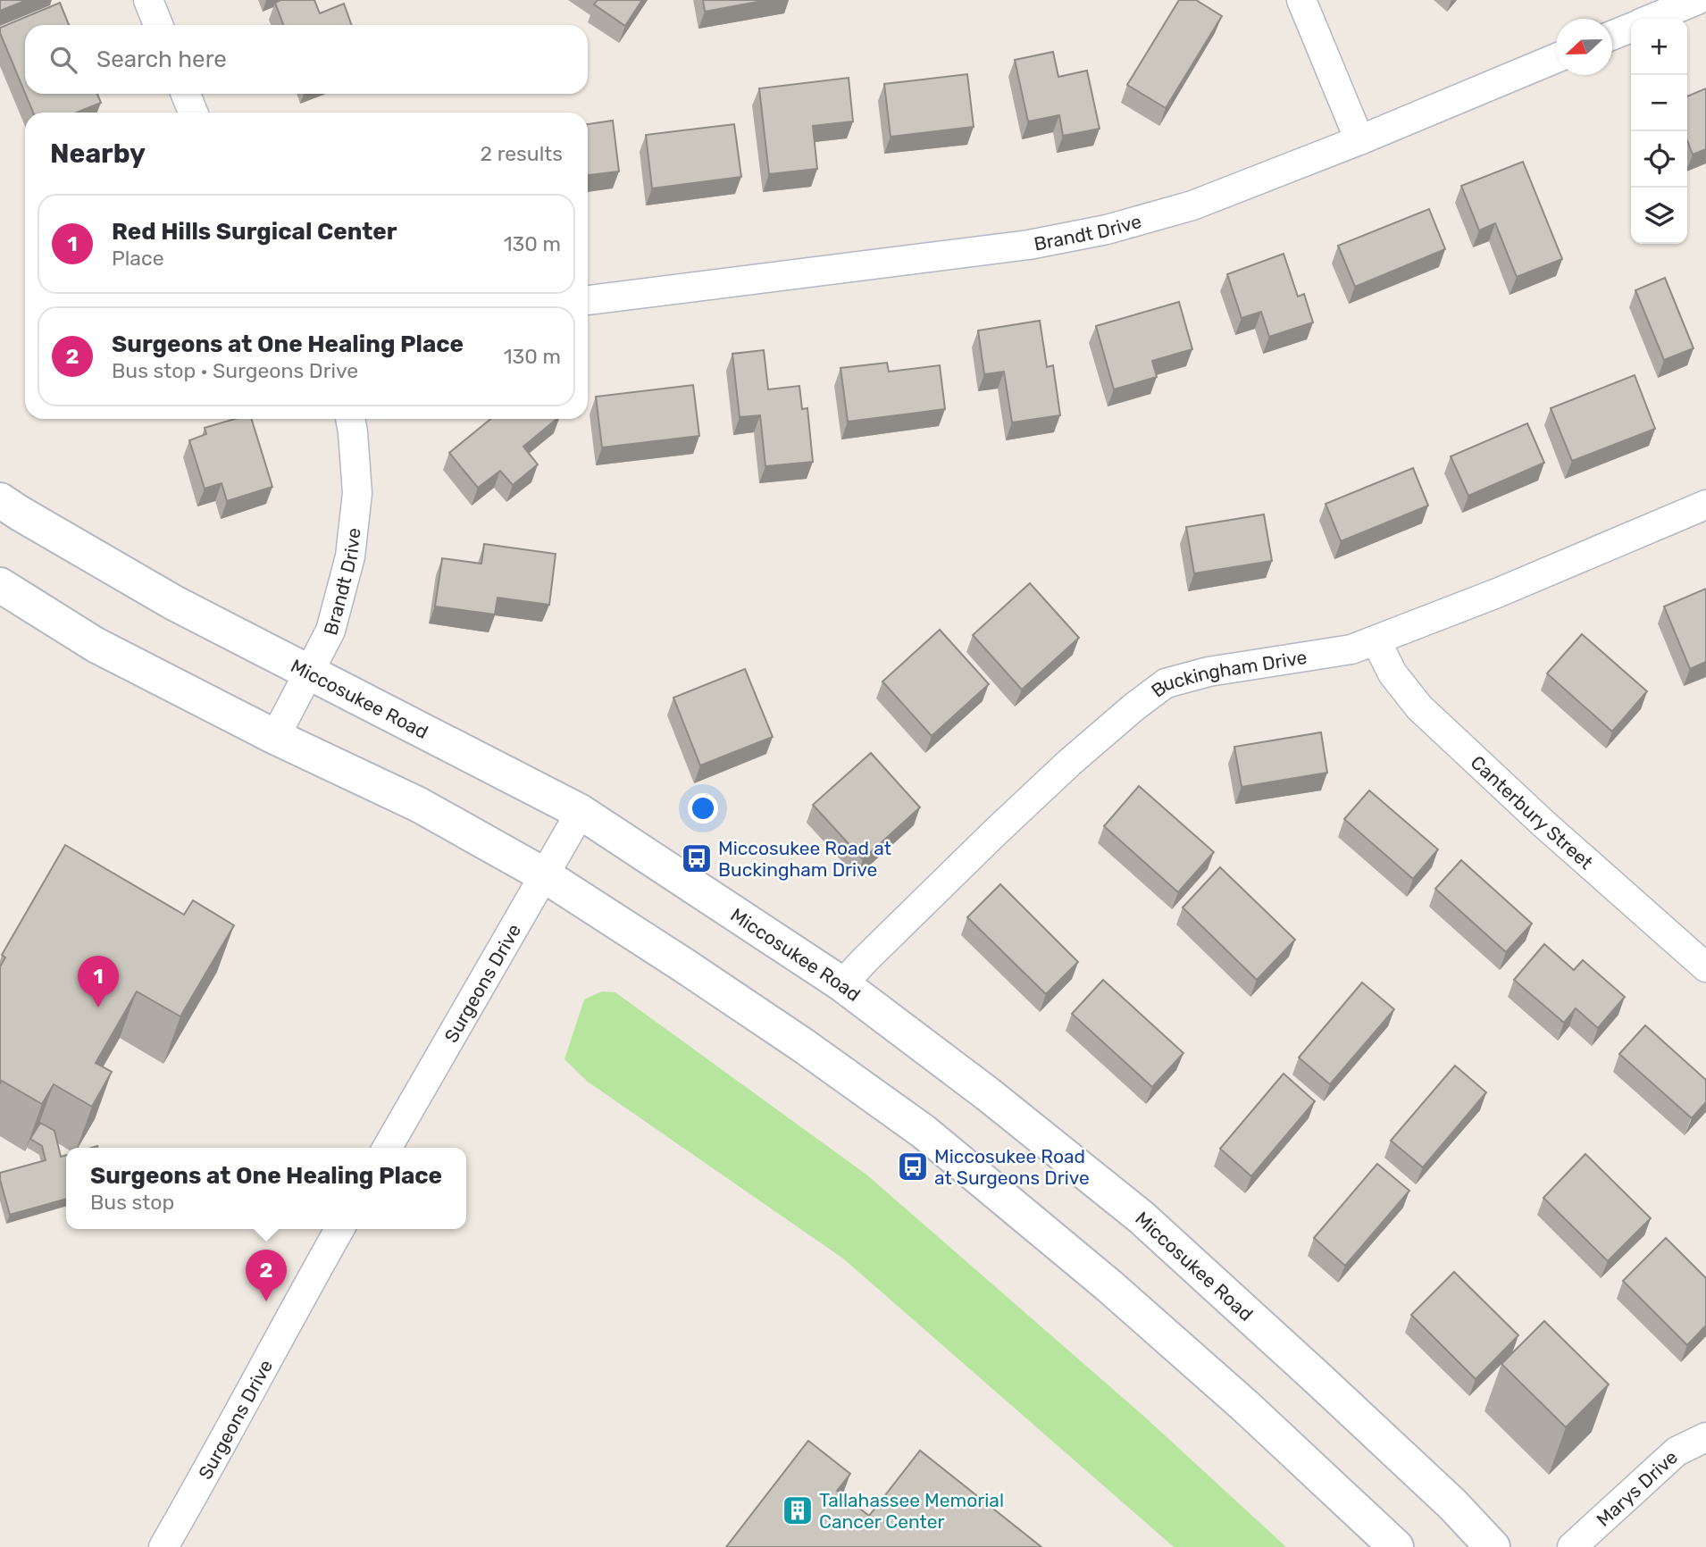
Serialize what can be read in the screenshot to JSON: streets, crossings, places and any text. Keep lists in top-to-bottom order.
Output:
{
  "streets": {
    "street": [
      "Brandt Drive",
      "Buckingham Drive",
      "Miccosukee Road",
      "Canterbury Street",
      "Surgeons Drive",
      "Marys Drive"
    ]
  },
  "crossings": [
    ["Brandt Drive", "Miccosukee Road"],
    ["Buckingham Drive", "Miccosukee Road"],
    ["Buckingham Drive", "Canterbury Street"],
    ["Miccosukee Road", "Surgeons Drive"]
  ],
  "places": {
    "bus stop": ["Miccosukee Road at Buckingham Drive", "Miccosukee Road at Surgeons Drive"],
    "building": ["Tallahassee Memorial Cancer Center"]
  },
  "north": "left",
  "page": {
    "map_buttons": ["+", "−"],
    "search": "Search here",
    "heading": ["Nearby", "2 results"],
    "list": [
      {
        "mark": "1",
        "name": "Red Hills Surgical Center",
        "note": "Place",
        "value": "130 m"
      },
      {
        "mark": "2",
        "name": "Surgeons at One Healing Place",
        "note": "Bus stop · Surgeons Drive",
        "value": "130 m"
      }
    ],
    "pins": ["1", "2"],
    "popup": ["Surgeons at One Healing Place", "Bus stop"]
  }
}
